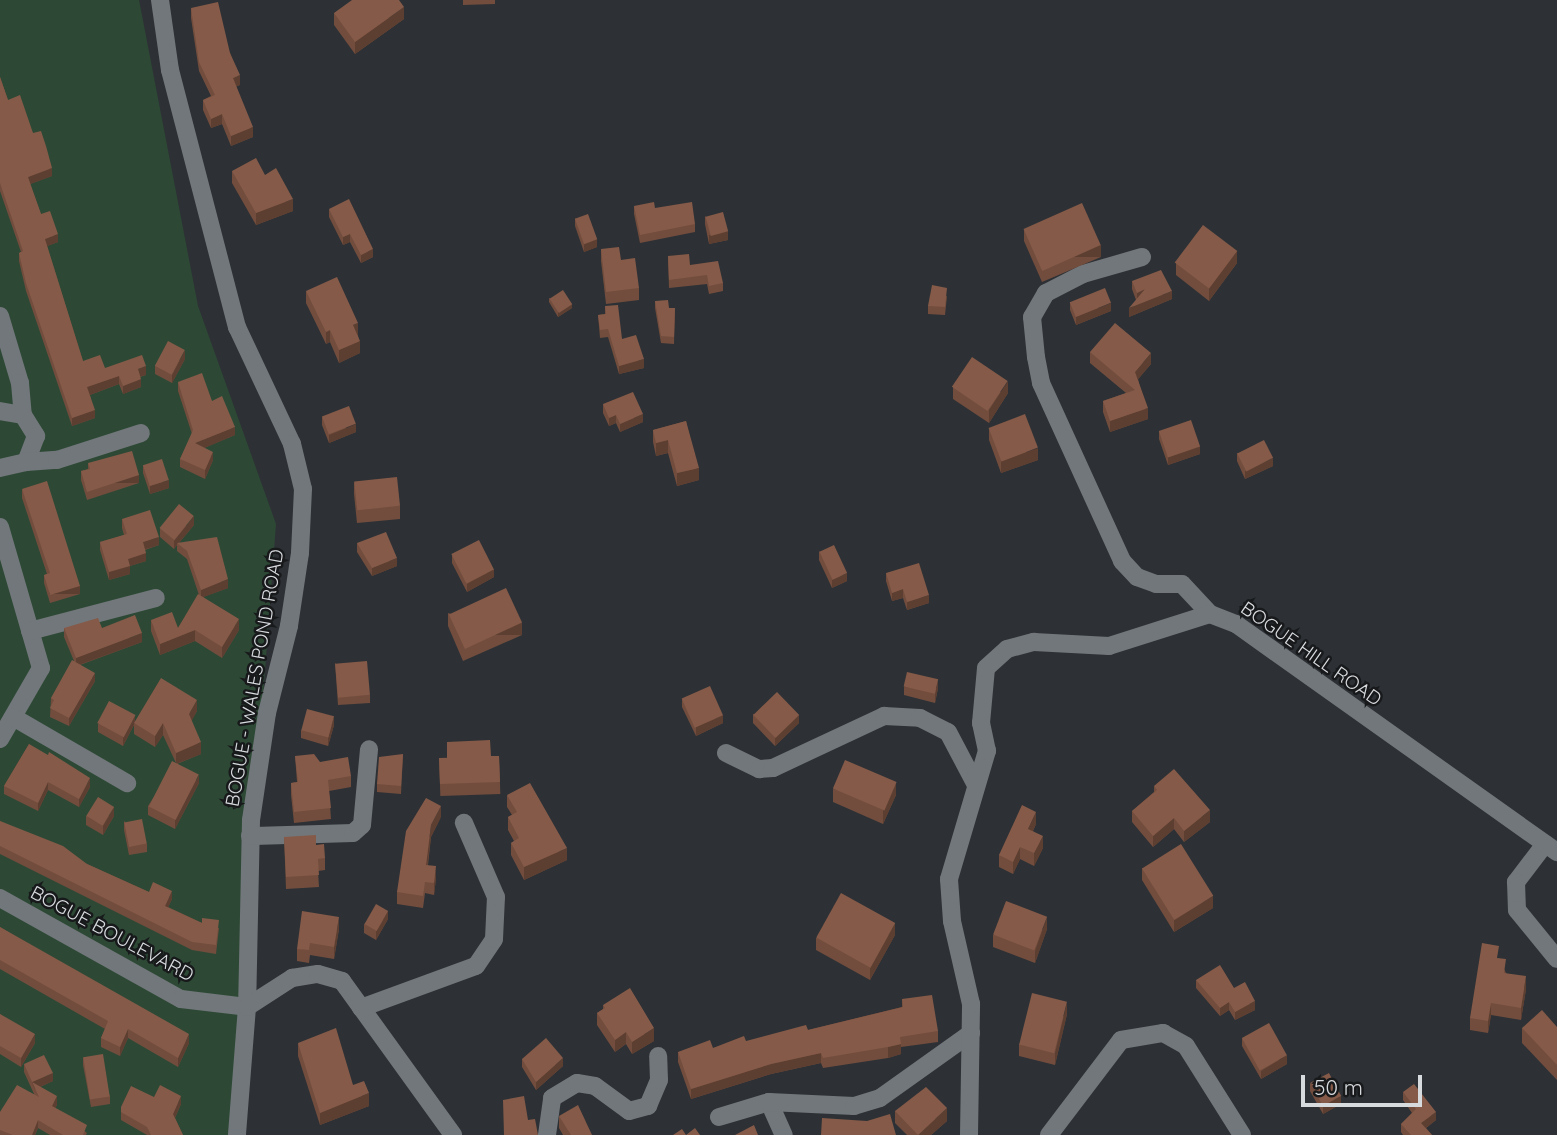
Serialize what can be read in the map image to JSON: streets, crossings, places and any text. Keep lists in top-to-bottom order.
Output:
{
  "streets": {
    "street": ["BOGUE HILL ROAD", "BOGUE - WALES POND ROAD", "BOGUE BOULEVARD"]
  },
  "crossings": [
    ["BOGUE - WALES POND ROAD", "BOGUE BOULEVARD"]
  ],
  "scale_bar": "50 m"
}
